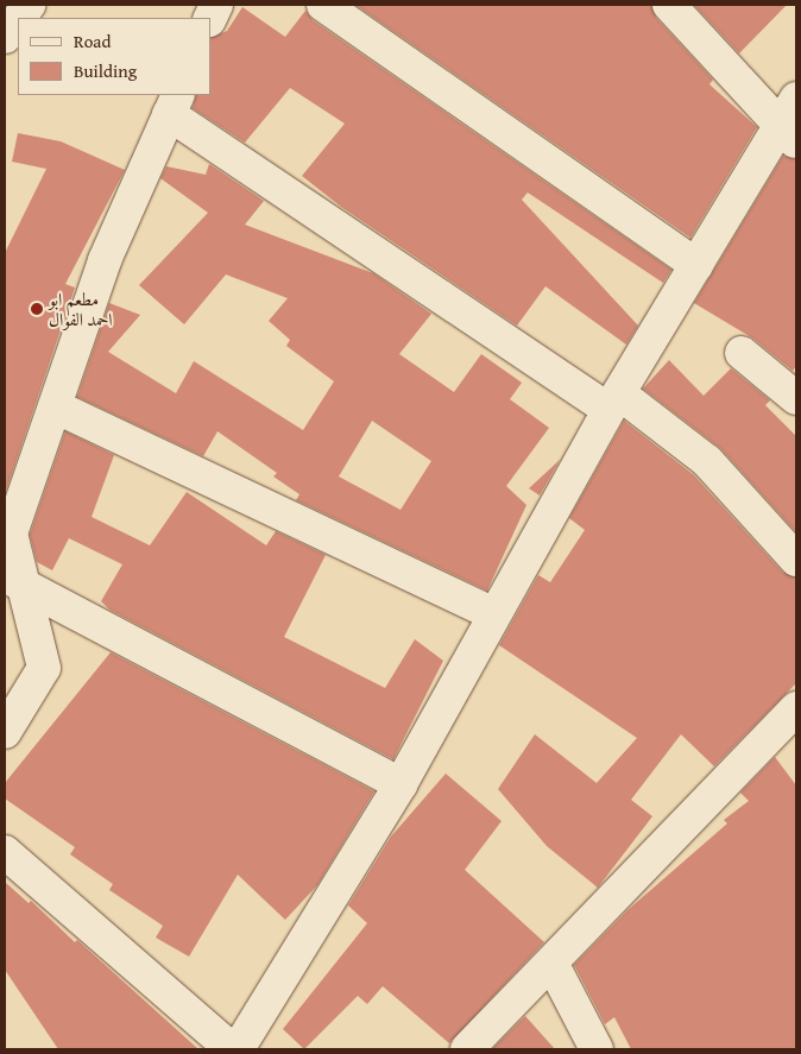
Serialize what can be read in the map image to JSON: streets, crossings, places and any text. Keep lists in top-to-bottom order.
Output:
{
  "places": ["مطعم ابو احمد الفوال"],
  "legend": ["Road", "Building"]
}
